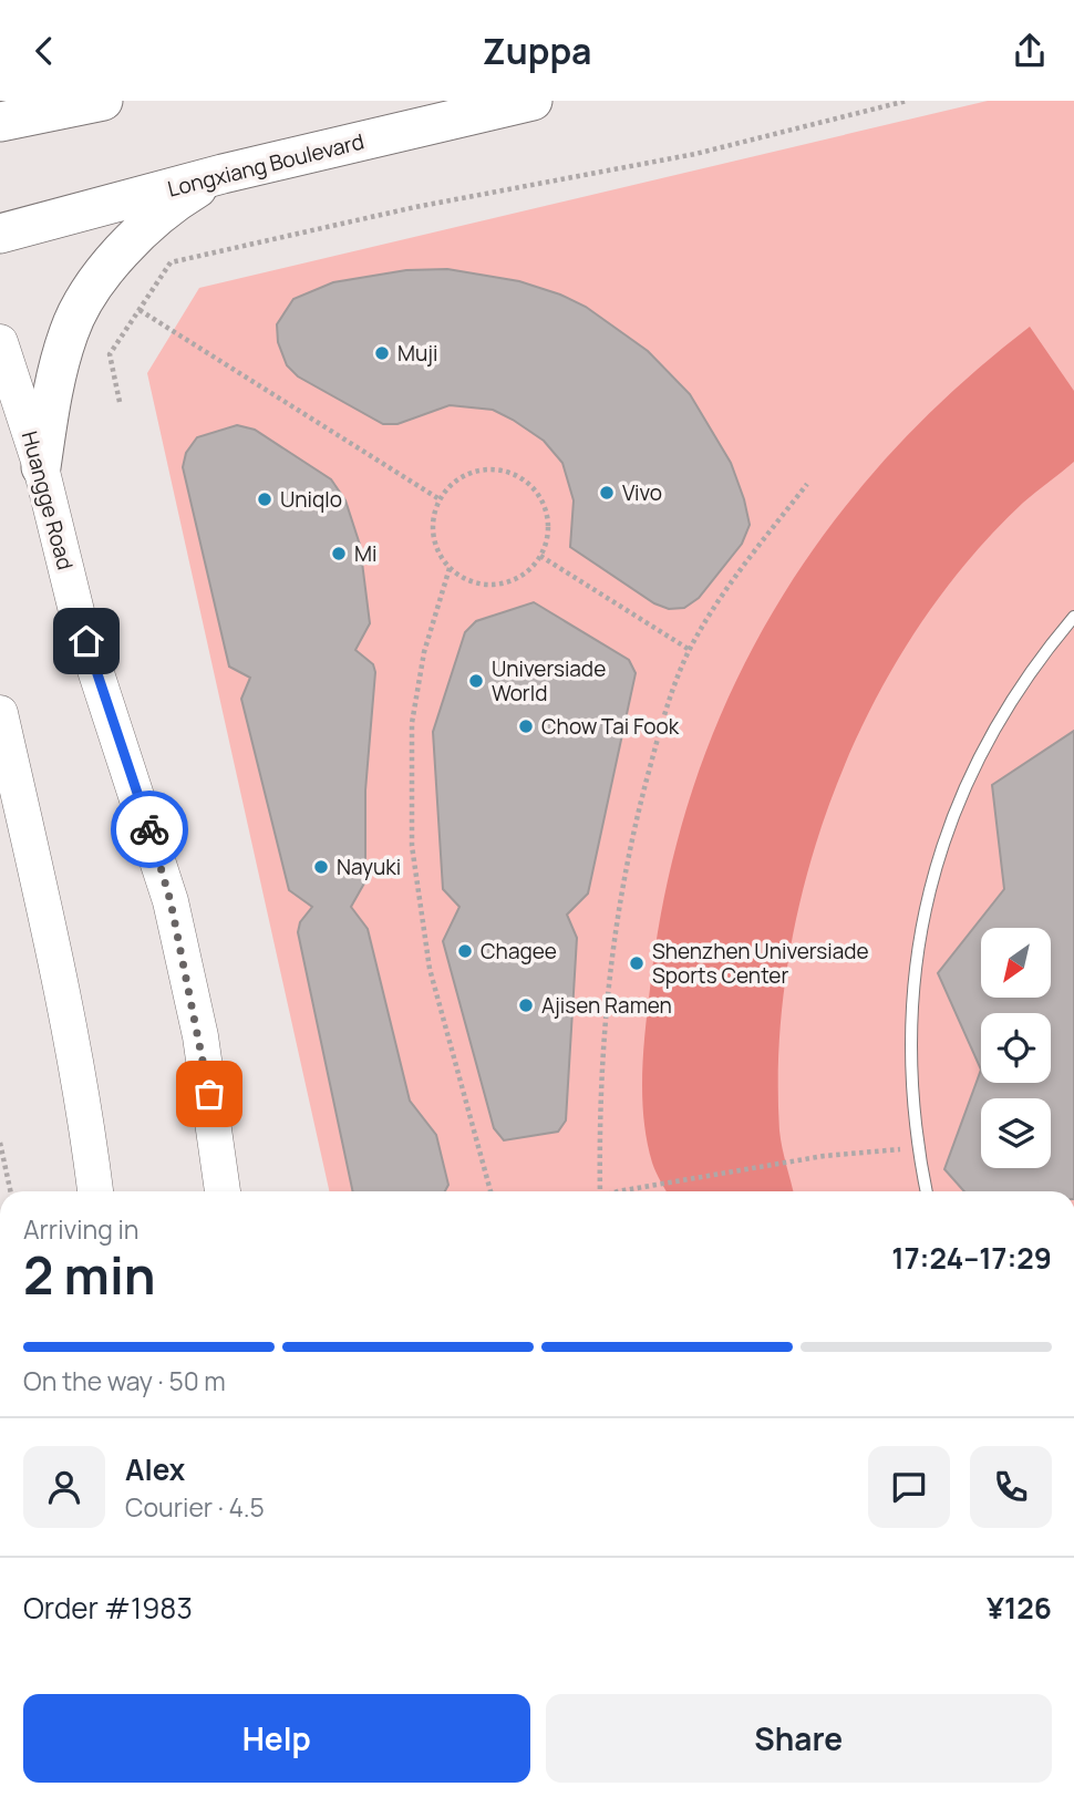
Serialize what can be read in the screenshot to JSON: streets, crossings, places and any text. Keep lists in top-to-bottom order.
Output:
{
  "streets": {
    "main road": ["Longxiang Boulevard", "Huangge Road"]
  },
  "places": [
    "Muji",
    "Vivo",
    "Uniqlo",
    "Mi",
    "Universiade World",
    "Chow Tai Fook",
    "Nayuki",
    "Chagee",
    "Shenzhen Universiade Sports Center",
    "Ajisen Ramen"
  ],
  "north": "bottom left",
  "page": {
    "header": "Zuppa",
    "heading": ["2 min", "Arriving in", "17:24–17:29"],
    "panel": [
      "Alex",
      "Courier · 4.5",
      "Order #1983",
      "¥126"
    ],
    "bar": "On the way · 50 m",
    "buttons": ["Help", "Share"]
  }
}
